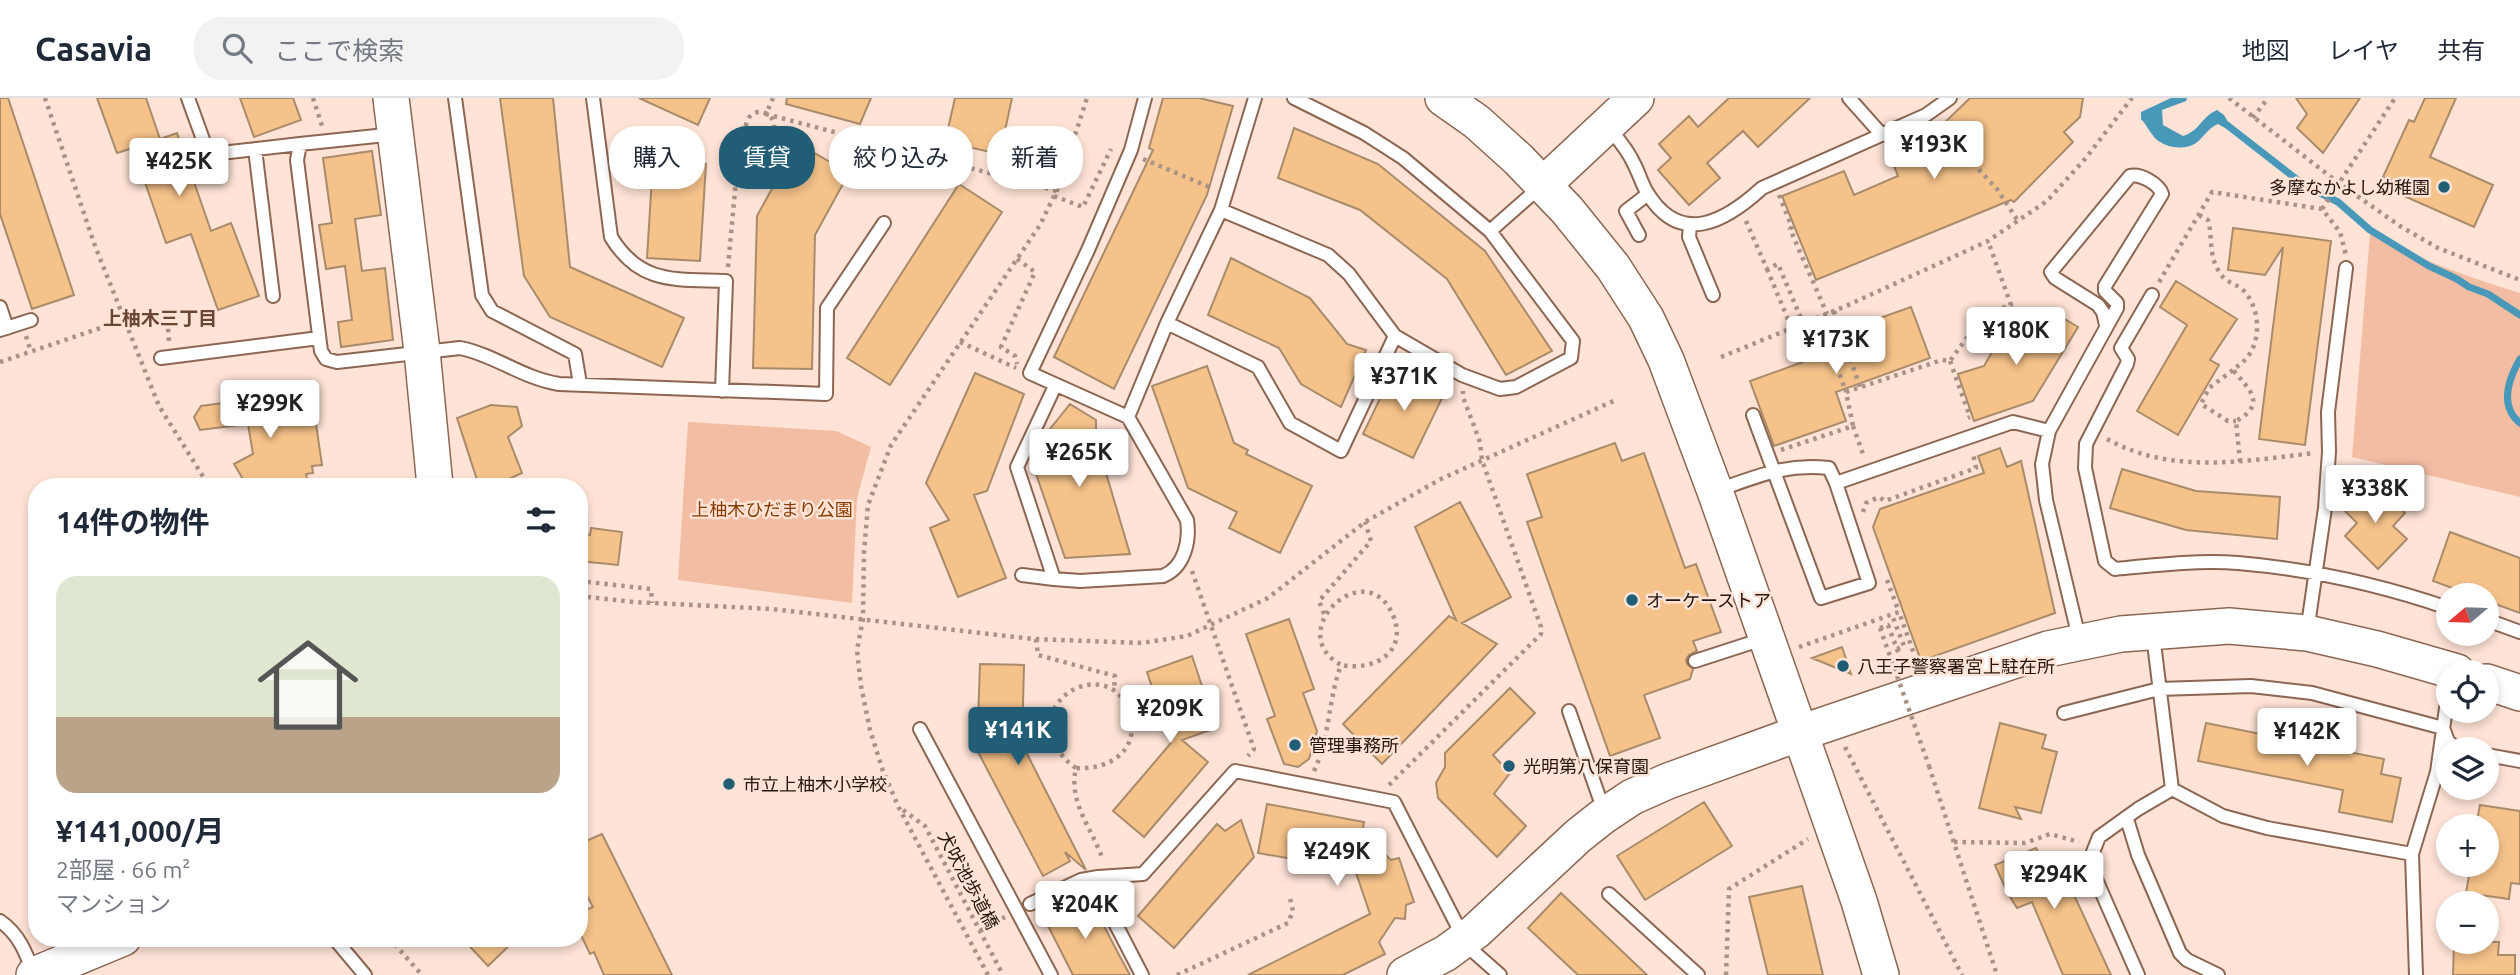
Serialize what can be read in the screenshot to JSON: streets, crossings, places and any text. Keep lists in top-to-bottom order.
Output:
{
  "streets": {
    "path": ["犬吠池歩道橋"]
  },
  "districts": ["上柚木三丁目"],
  "parks": ["上柚木ひだまり公園"],
  "places": [
    "多摩なかよし幼稚園",
    "オーケーストア",
    "八王子警察署宮上駐在所",
    "管理事務所",
    "光明第八保育園",
    "市立上柚木小学校"
  ],
  "north": "left",
  "page": {
    "header": "Casavia",
    "search": "ここで検索",
    "nav": ["地図", "レイヤ", "共有"],
    "price": [
      "¥193K",
      "¥425K",
      "¥180K",
      "¥173K",
      "¥371K",
      "¥299K",
      "¥265K",
      "¥338K",
      "¥209K",
      "¥141K",
      "¥142K",
      "¥249K",
      "¥294K",
      "¥204K"
    ],
    "chip": [
      "購入",
      "賃貸",
      "絞り込み",
      "新着"
    ],
    "heading": "14件の物件",
    "list": [
      {
        "name": "¥141,000/月",
        "note": "2部屋 · 66 m² · マンション"
      }
    ],
    "map_buttons": ["+", "−"]
  }
}
